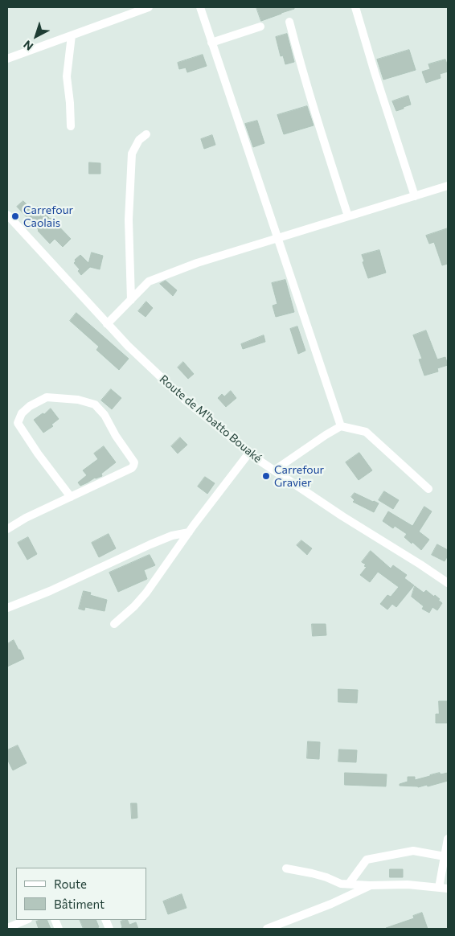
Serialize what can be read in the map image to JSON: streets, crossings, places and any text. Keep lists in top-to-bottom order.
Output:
{
  "streets": {
    "street": ["Route de M'batto Bouaké"]
  },
  "places": ["Carrefour Caolais", "Carrefour Gravier"],
  "legend": ["Route", "Bâtiment"],
  "north": "bottom left"
}
